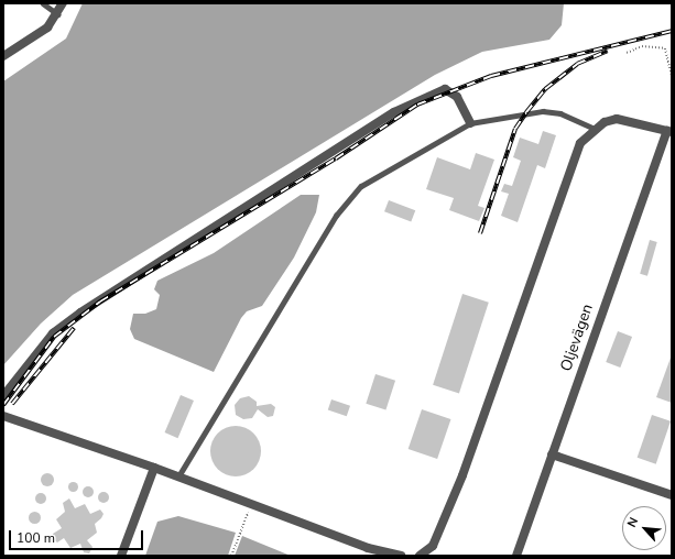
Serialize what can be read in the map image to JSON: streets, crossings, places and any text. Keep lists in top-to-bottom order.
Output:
{
  "streets": {
    "street": ["Oljevägen"]
  },
  "scale_bar": "100 m",
  "north": "top left"
}
